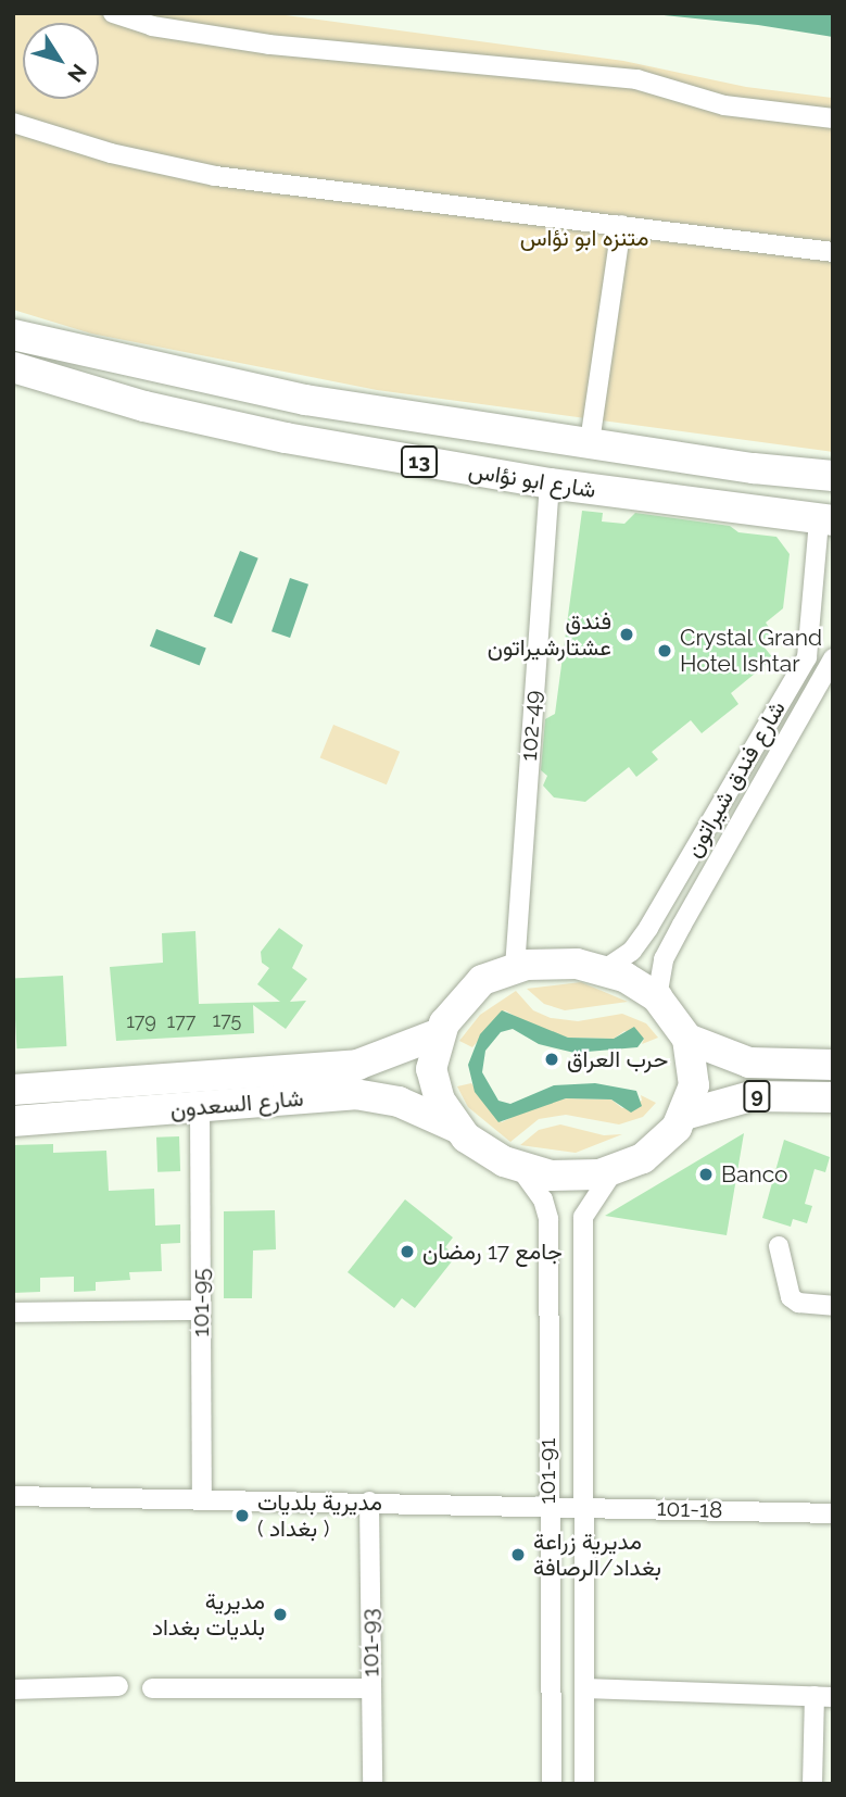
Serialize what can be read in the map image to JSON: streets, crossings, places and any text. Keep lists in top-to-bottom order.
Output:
{
  "streets": {
    "main road": [
      "13",
      "شارع ابو نؤاس",
      "9",
      "شارع السعدون"
    ],
    "street": [
      "102-49",
      "شارع فندق شيراتون",
      "101-95",
      "101-91",
      "101-18",
      "101-93"
    ]
  },
  "crossings": [
    ["شارع ابو نؤاس", "102-49"],
    ["شارع ابو نؤاس", "شارع فندق شيراتون"],
    ["102-49", "شارع فندق شيراتون"],
    ["102-49", "9"],
    ["102-49", "شارع السعدون"],
    ["102-49", "101-91"],
    ["شارع فندق شيراتون", "9"],
    ["شارع فندق شيراتون", "شارع السعدون"],
    ["شارع فندق شيراتون", "101-91"],
    ["9", "شارع السعدون"],
    ["9", "101-91"],
    ["شارع السعدون", "101-95"],
    ["شارع السعدون", "101-91"],
    ["101-95", "101-18"],
    ["101-91", "101-18"],
    ["101-18", "101-93"]
  ],
  "parks": ["متنزه ابو نؤاس"],
  "places": [
    "فندق عشتارشيراتون",
    "Crystal Grand Hotel Ishtar",
    "حرب العراق",
    "Banco",
    "جامع 17 رمضان",
    "مديرية بلديات ( بغداد )",
    "مديرية زراعة بغداد/الرصافة",
    "مديرية بلديات بغداد"
  ],
  "house_numbers": ["175", "179", "177"],
  "north": "bottom right"
}
